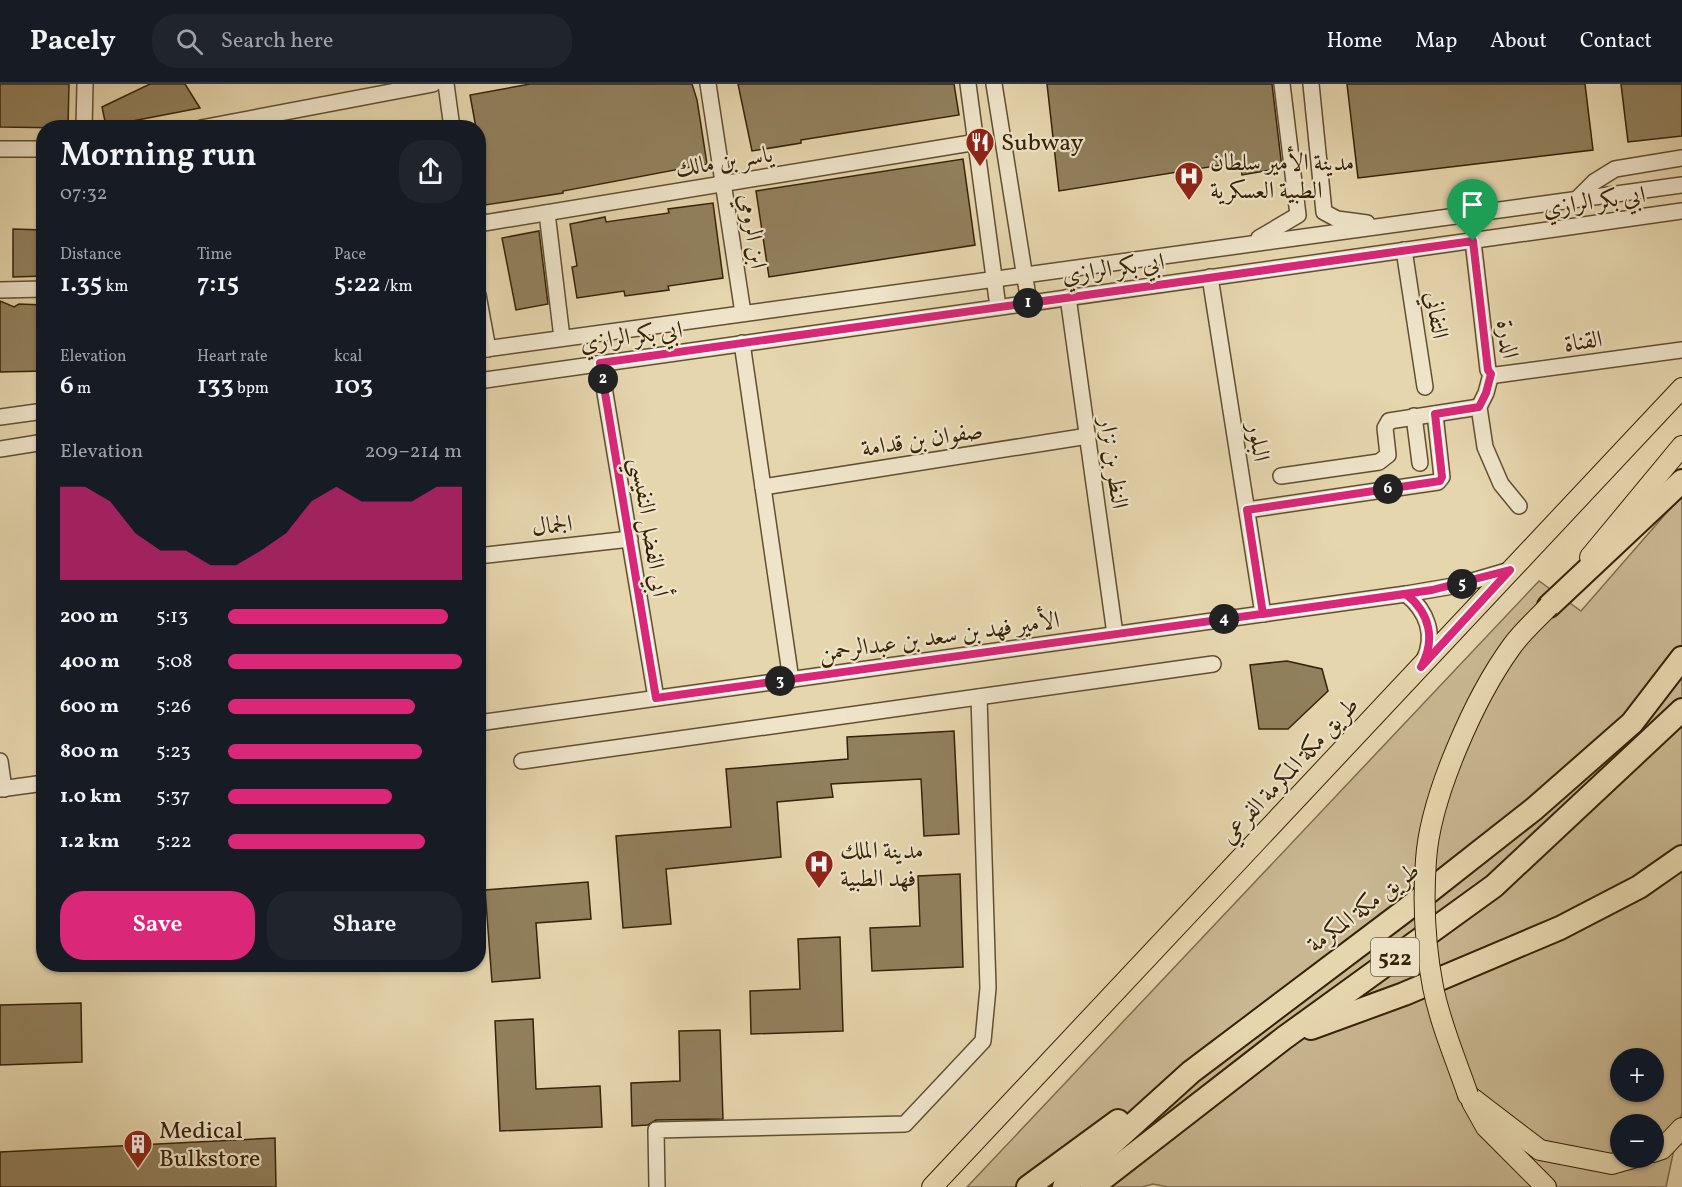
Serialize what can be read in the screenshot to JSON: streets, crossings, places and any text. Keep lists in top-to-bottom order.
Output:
{
  "streets": {
    "highway": ["طريق مكة المكرمة", "522"],
    "main road": ["طريق مكة المكرمة الفرعي"],
    "street": [
      "ياسر بن مالك",
      "ابي بكر الرازي",
      "ابن الرومي",
      "التفاني",
      "الدرة",
      "القناة",
      "صفوان بن قدامة",
      "البلور",
      "النظر بن نزار",
      "الجمال",
      "أبي الفضل النفيسي",
      "الأمير فهد بن سعد بن عبدالرحمن"
    ]
  },
  "crossings": [
    ["ياسر بن مالك", "ابن الرومي"],
    ["ابي بكر الرازي", "ابن الرومي"],
    ["ابي بكر الرازي", "التفاني"],
    ["ابي بكر الرازي", "الدرة"],
    ["ابي بكر الرازي", "البلور"],
    ["ابي بكر الرازي", "النظر بن نزار"],
    ["ابي بكر الرازي", "أبي الفضل النفيسي"],
    ["الدرة", "القناة"],
    ["صفوان بن قدامة", "النظر بن نزار"],
    ["البلور", "الأمير فهد بن سعد بن عبدالرحمن"],
    ["النظر بن نزار", "الأمير فهد بن سعد بن عبدالرحمن"],
    ["الجمال", "أبي الفضل النفيسي"],
    ["أبي الفضل النفيسي", "الأمير فهد بن سعد بن عبدالرحمن"],
    ["الأمير فهد بن سعد بن عبدالرحمن", "طريق مكة المكرمة الفرعي"]
  ],
  "places": {
    "restaurant": ["Subway"],
    "hospital": ["مدينة الأمير سلطان الطبية العسكرية", "مدينة الملك فهد الطبية"],
    "building": ["Medical Bulkstore"]
  },
  "page": {
    "header": "Pacely",
    "search": "Search here",
    "nav": [
      "Home",
      "Map",
      "About",
      "Contact"
    ],
    "heading": ["Morning run", "07:32"],
    "stats": [
      ["Distance", "1.35 km"],
      ["Time", "7:15"],
      ["Pace", "5:22 /km"],
      ["Elevation", "6 m"],
      ["Heart rate", "133 bpm"],
      ["kcal", "103"]
    ],
    "pins": [
      "1",
      "2",
      "6",
      "5",
      "4",
      "3"
    ],
    "chart": ["Elevation", "209–214 m"],
    "list": [
      {
        "name": "200 m",
        "note": "5:13"
      },
      {
        "name": "400 m",
        "note": "5:08"
      },
      {
        "name": "600 m",
        "note": "5:26"
      },
      {
        "name": "800 m",
        "note": "5:23"
      },
      {
        "name": "1.0 km",
        "note": "5:37"
      },
      {
        "name": "1.2 km",
        "note": "5:22"
      }
    ],
    "buttons": ["Save", "Share"],
    "map_buttons": ["+", "−"]
  }
}
